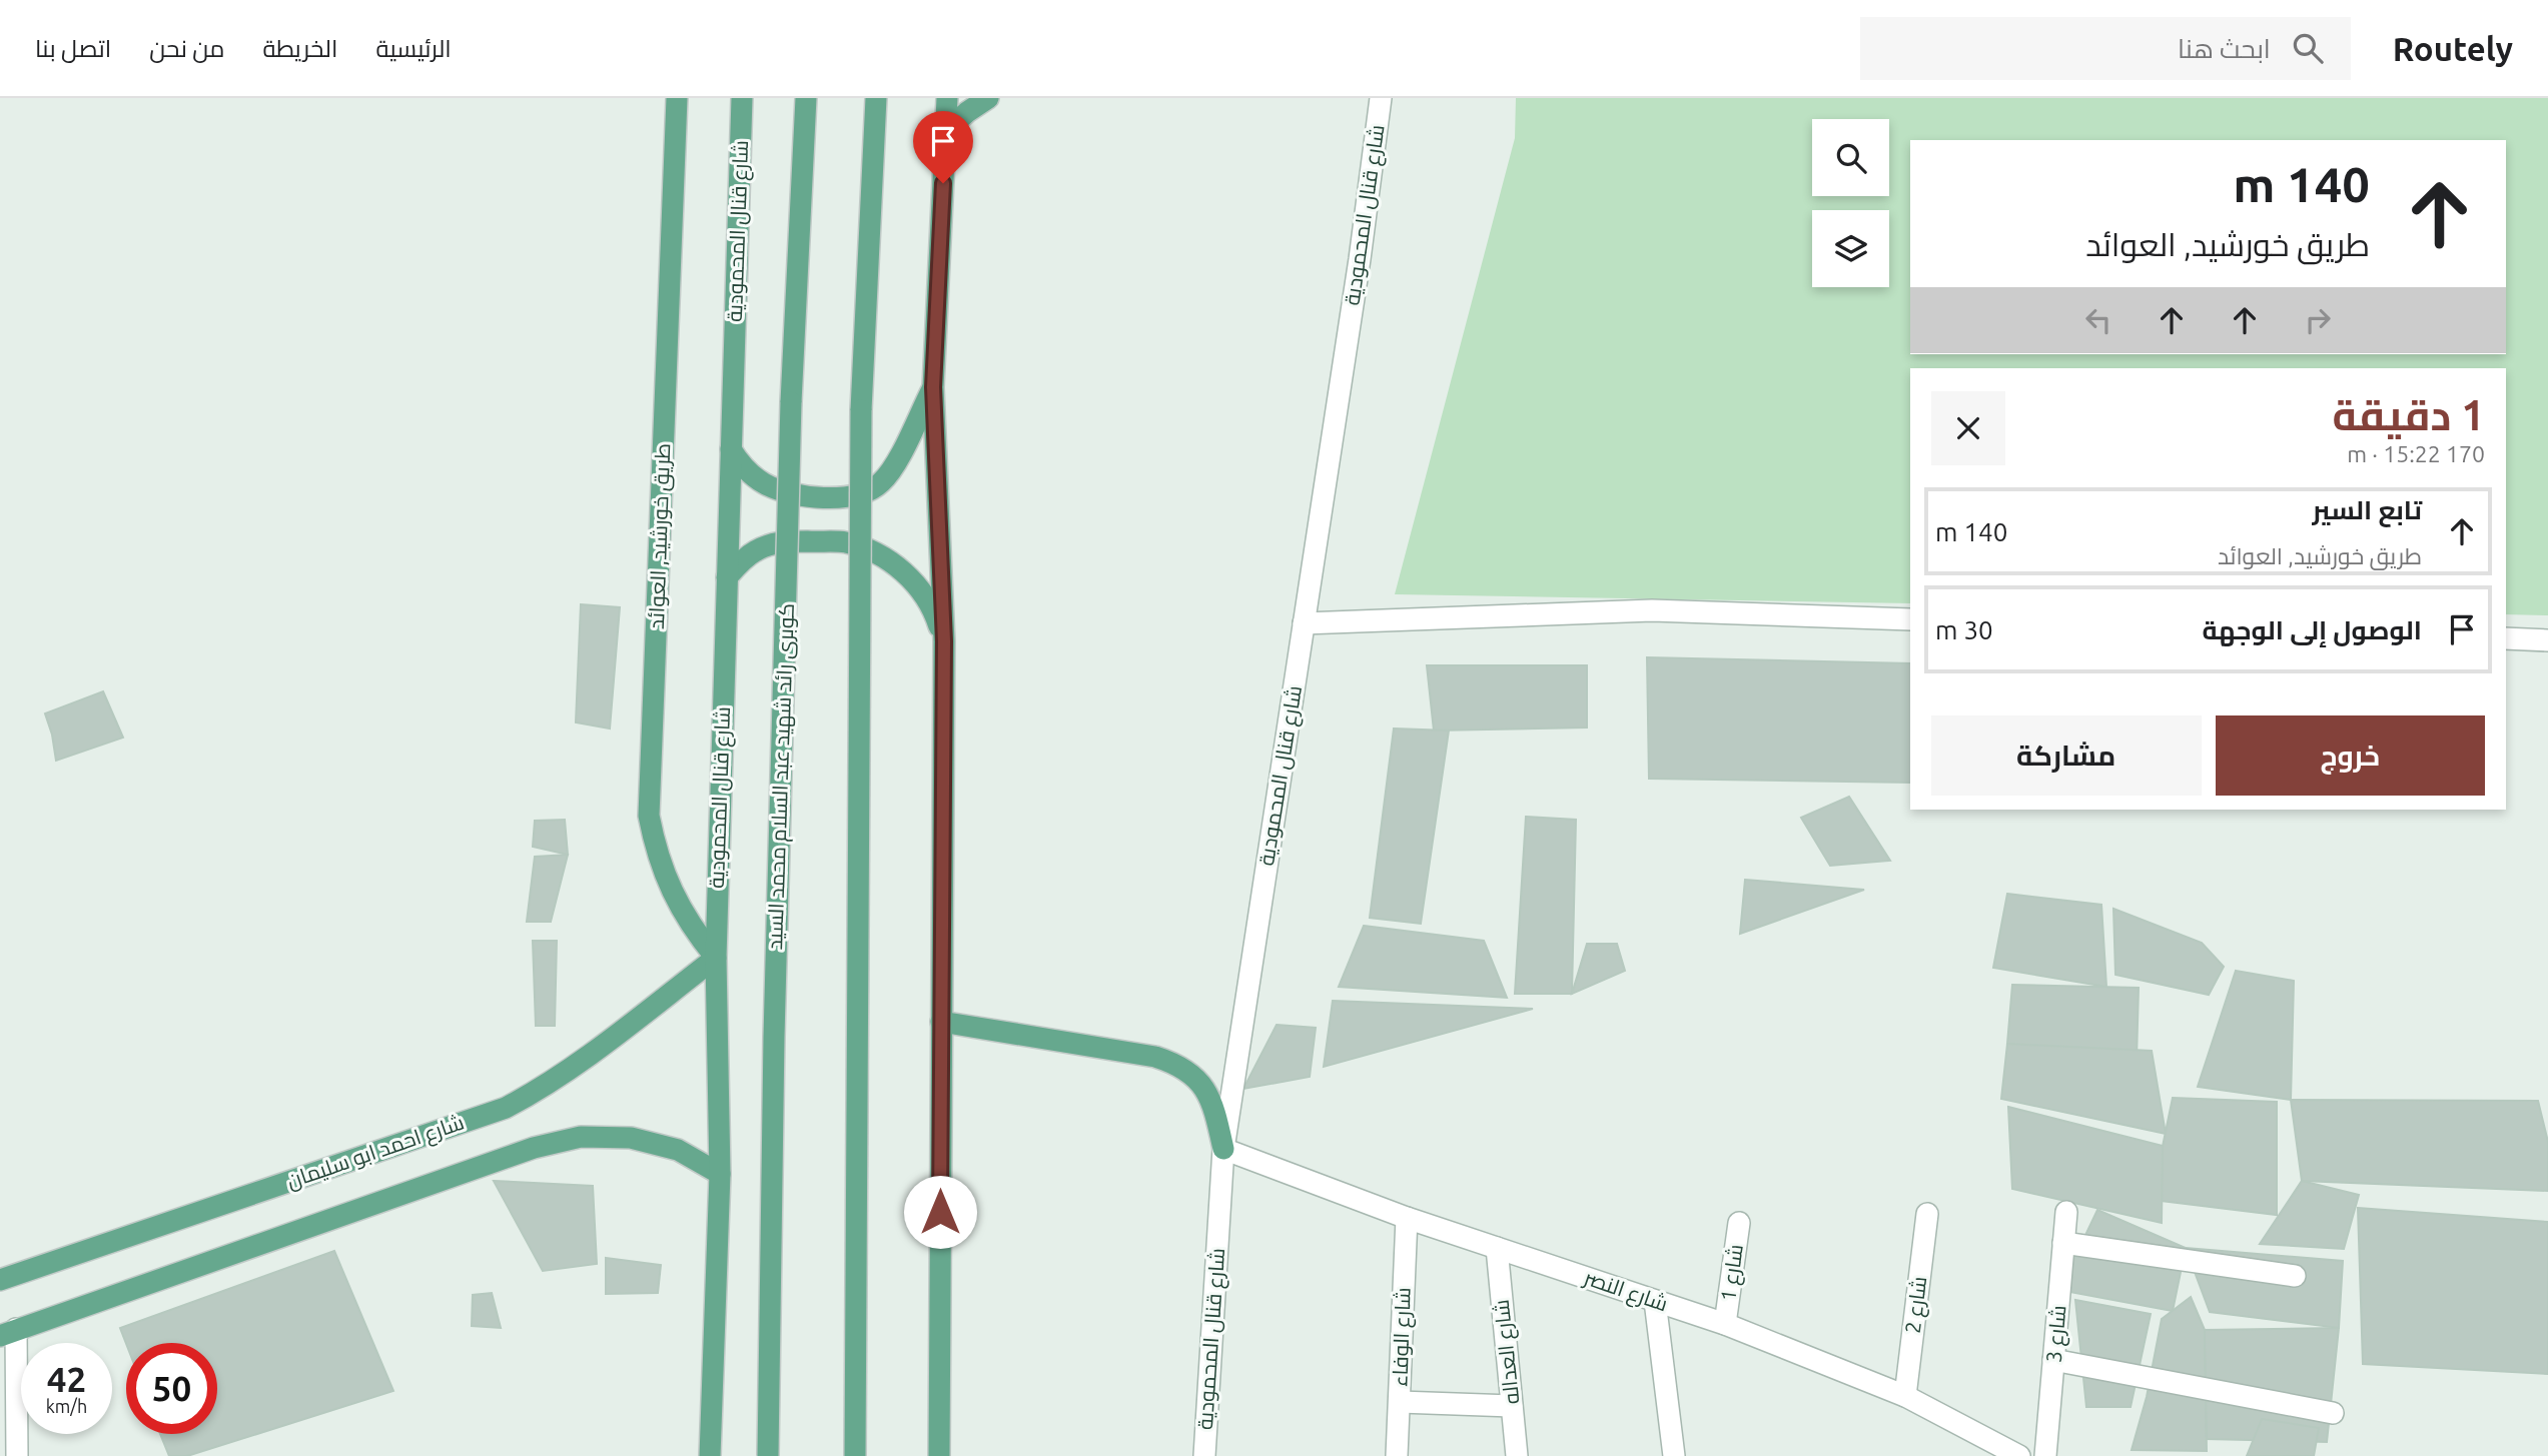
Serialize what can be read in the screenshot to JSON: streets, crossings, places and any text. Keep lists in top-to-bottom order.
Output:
{
  "streets": {
    "main road": [
      "شارع قنال المحمودية",
      "طريق خورشيد, العوائد",
      "كوبرى رائد شهيد عبد السلام محمد السيد",
      "شارع احمد ابو سليمان"
    ],
    "street": [
      "شارع 1",
      "شارع النصر",
      "شارع 2",
      "شارع 3",
      "شارع الوفاء",
      "شارع العداله"
    ]
  },
  "crossings": [
    ["شارع قنال المحمودية", "طريق خورشيد, العوائد"],
    ["شارع قنال المحمودية", "شارع احمد ابو سليمان"],
    ["شارع قنال المحمودية", "شارع النصر"],
    ["طريق خورشيد, العوائد", "شارع احمد ابو سليمان"],
    ["شارع 1", "شارع النصر"],
    ["شارع النصر", "شارع 2"],
    ["شارع النصر", "شارع الوفاء"],
    ["شارع النصر", "شارع العداله"]
  ],
  "page": {
    "header": "Routely",
    "search": "ابحث هنا",
    "nav": [
      "الرئيسية",
      "الخريطة",
      "من نحن",
      "اتصل بنا"
    ],
    "turn": ["140 m", "طريق خورشيد, العوائد"],
    "heading": ["1 دقيقة", "170 m · 15:22"],
    "list": [
      {
        "name": "تابع السير",
        "note": "طريق خورشيد, العوائد",
        "value": "140 m"
      },
      {
        "name": "الوصول إلى الوجهة",
        "value": "30 m"
      }
    ],
    "buttons": ["خروج", "مشاركة"],
    "speed": "42 km/h",
    "limit": "50"
  }
}
